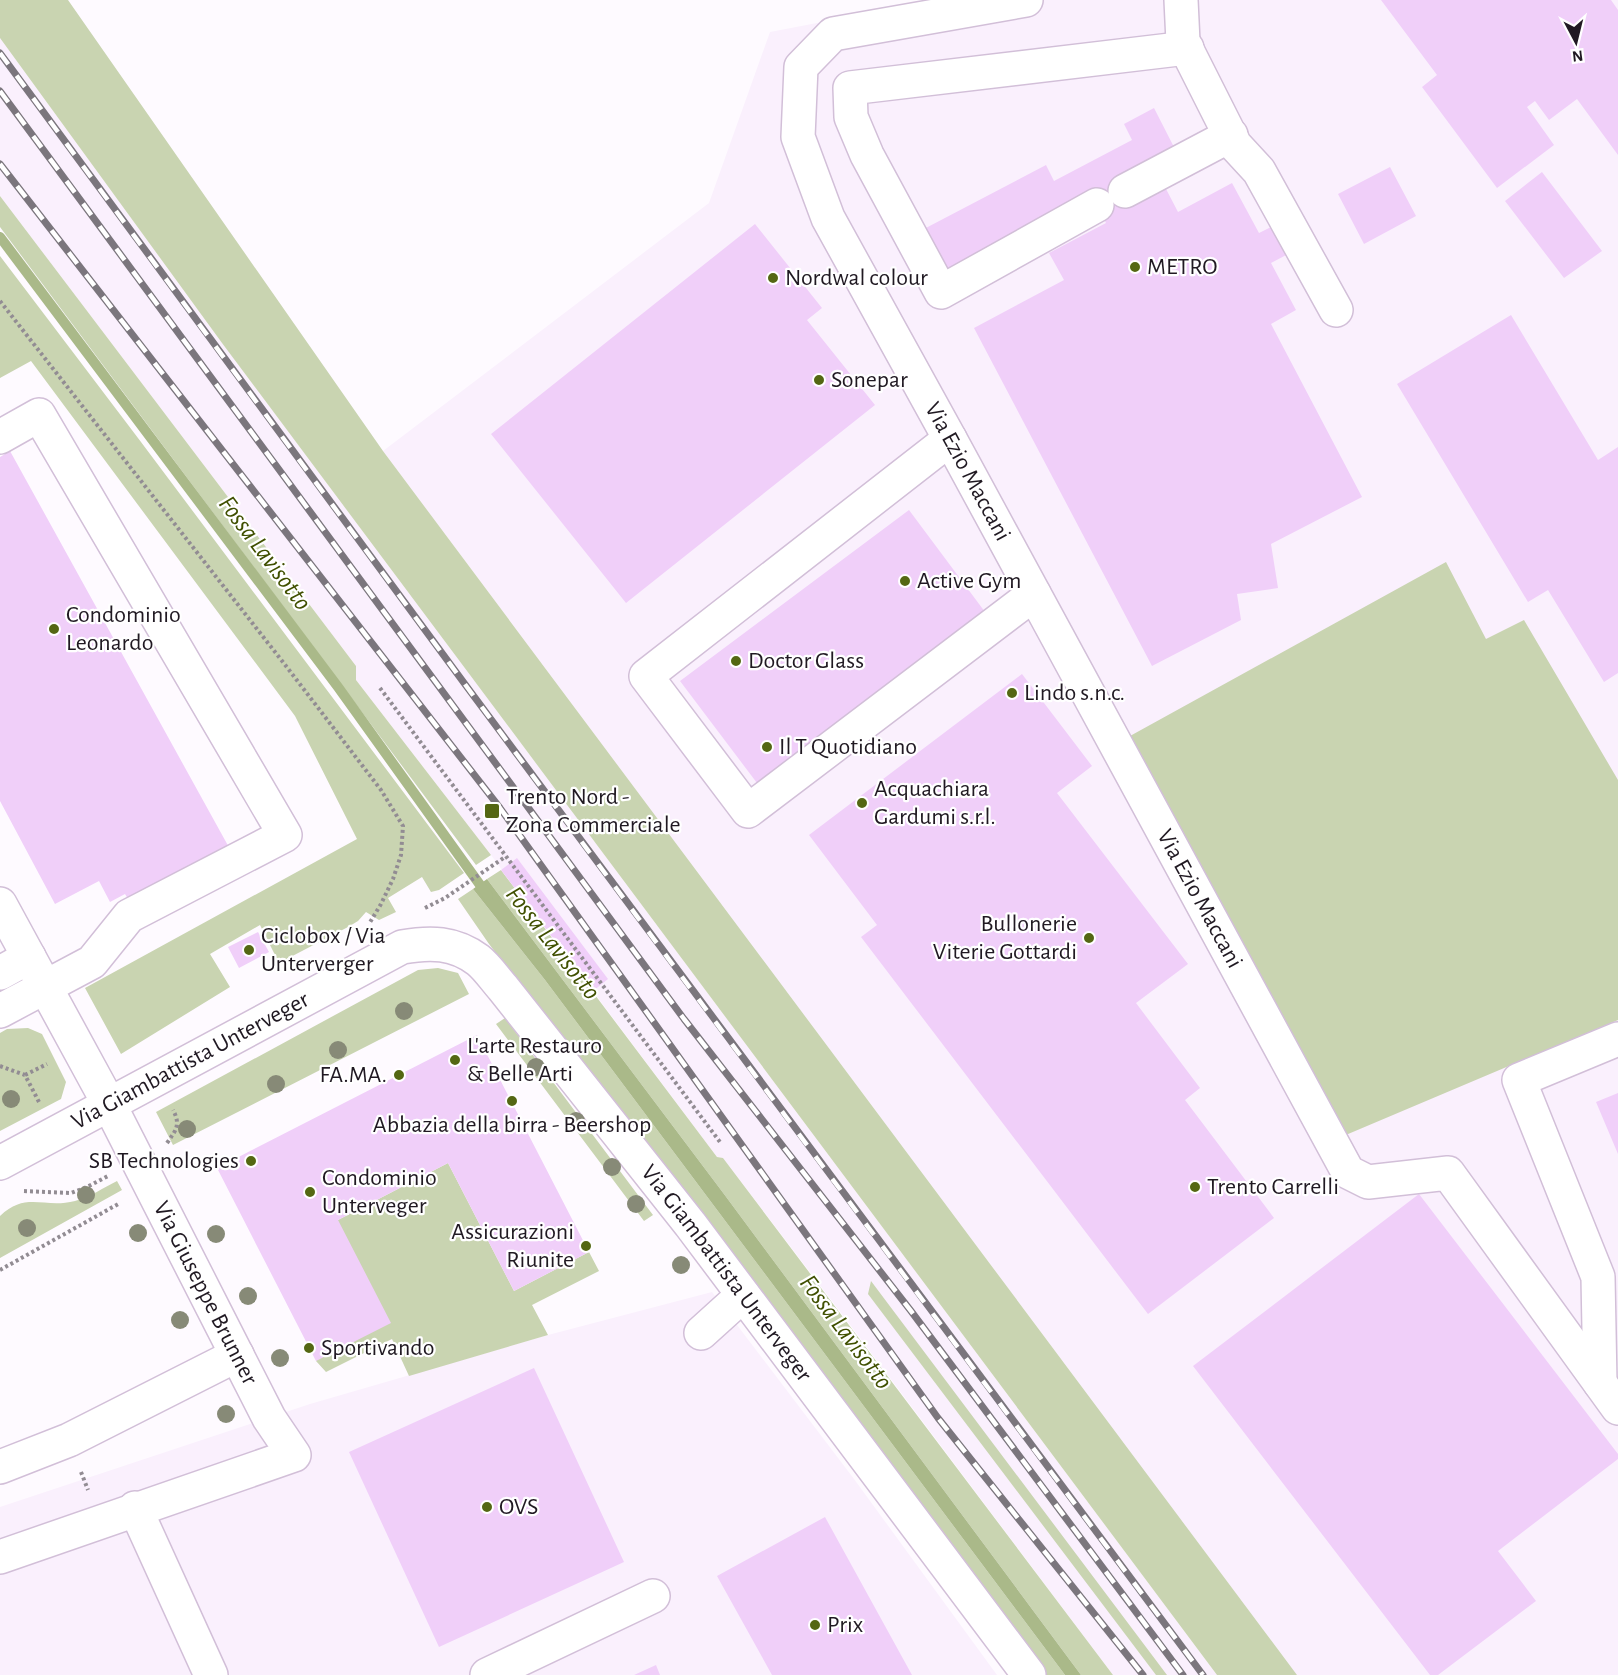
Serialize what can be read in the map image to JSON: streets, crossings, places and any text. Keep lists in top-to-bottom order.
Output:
{
  "streets": {
    "street": ["Via Ezio Maccani", "Via Giambattista Unterveger", "Via Giuseppe Brunner"]
  },
  "crossings": [
    ["Via Giambattista Unterveger", "Via Giuseppe Brunner"]
  ],
  "water": ["Fossa Lavisotto"],
  "places": {
    "other": [
      "METRO",
      "Nordwal colour",
      "Sonepar",
      "Active Gym",
      "Condominio Leonardo",
      "Doctor Glass",
      "Lindo s.n.c.",
      "Il T Quotidiano",
      "Acquachiara Gardumi s.r.l.",
      "Bullonerie Viterie Gottardi",
      "Ciclobox / Via Unterverger",
      "L'arte Restauro & Belle Arti",
      "FA.MA.",
      "Abbazia della birra - Beershop",
      "SB Technologies",
      "Trento Carrelli",
      "Condominio Unterveger",
      "Assicurazioni Riunite",
      "Sportivando",
      "OVS",
      "Prix"
    ],
    "transit": ["Trento Nord - Zona Commerciale"]
  },
  "north": "bottom"
}
